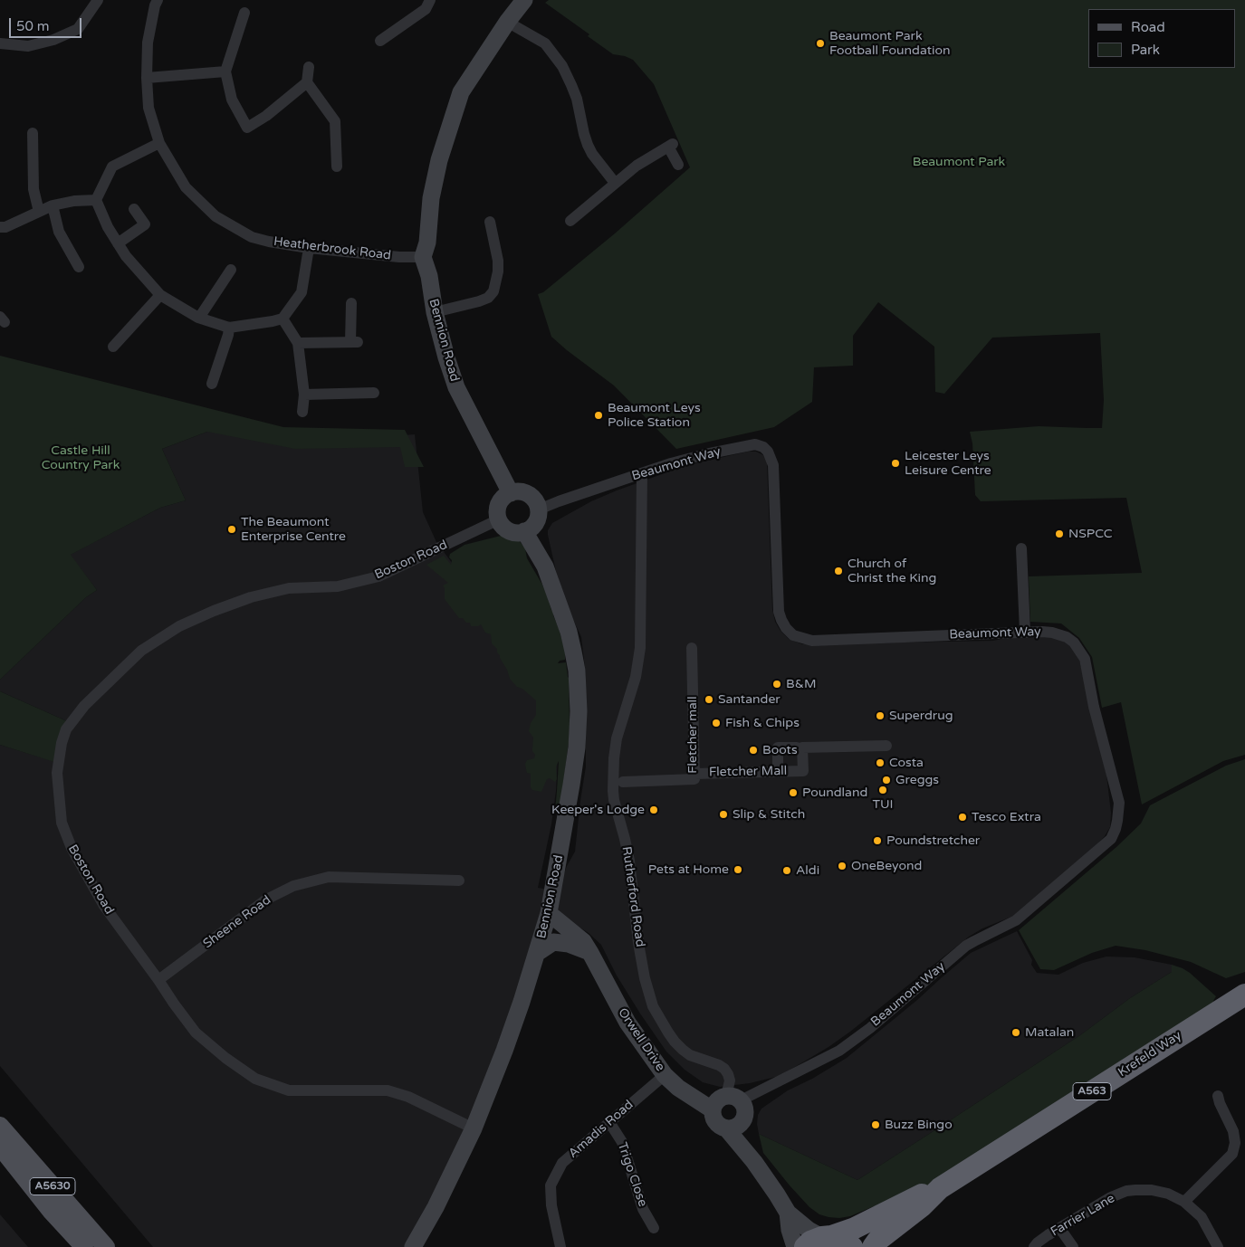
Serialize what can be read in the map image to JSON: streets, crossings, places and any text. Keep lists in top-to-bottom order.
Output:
{
  "streets": {
    "highway": ["Krefeld Way", "A563"],
    "main road": ["A5630"],
    "street": [
      "Heatherbrook Road",
      "Bennion Road",
      "Beaumont Way",
      "Boston Road",
      "Fletcher mall",
      "Fletcher Mall",
      "Rutherford Road",
      "Sheene Road",
      "Orwell Drive",
      "Amadis Road",
      "Trigo Close",
      "Farrier Lane"
    ]
  },
  "crossings": [
    ["Heatherbrook Road", "Bennion Road"],
    ["Bennion Road", "Beaumont Way"],
    ["Bennion Road", "Boston Road"],
    ["Bennion Road", "Orwell Drive"],
    ["Beaumont Way", "Boston Road"],
    ["Beaumont Way", "Rutherford Road"],
    ["Beaumont Way", "Orwell Drive"],
    ["Boston Road", "Sheene Road"],
    ["Fletcher mall", "Fletcher Mall"],
    ["Rutherford Road", "Orwell Drive"],
    ["Orwell Drive", "Amadis Road"],
    ["Amadis Road", "Trigo Close"]
  ],
  "parks": ["Beaumont Park", "Castle Hill Country Park"],
  "places": [
    "Beaumont Park Football Foundation",
    "Beaumont Leys Police Station",
    "Leicester Leys Leisure Centre",
    "The Beaumont Enterprise Centre",
    "NSPCC",
    "Church of Christ the King",
    "B&M",
    "Santander",
    "Superdrug",
    "Fish & Chips",
    "Boots",
    "Costa",
    "Greggs",
    "TUI",
    "Poundland",
    "Keeper's Lodge",
    "Slip & Stitch",
    "Tesco Extra",
    "Poundstretcher",
    "OneBeyond",
    "Pets at Home",
    "Aldi",
    "Matalan",
    "Buzz Bingo"
  ],
  "legend": ["Road", "Park"],
  "scale_bar": "50 m"
}
